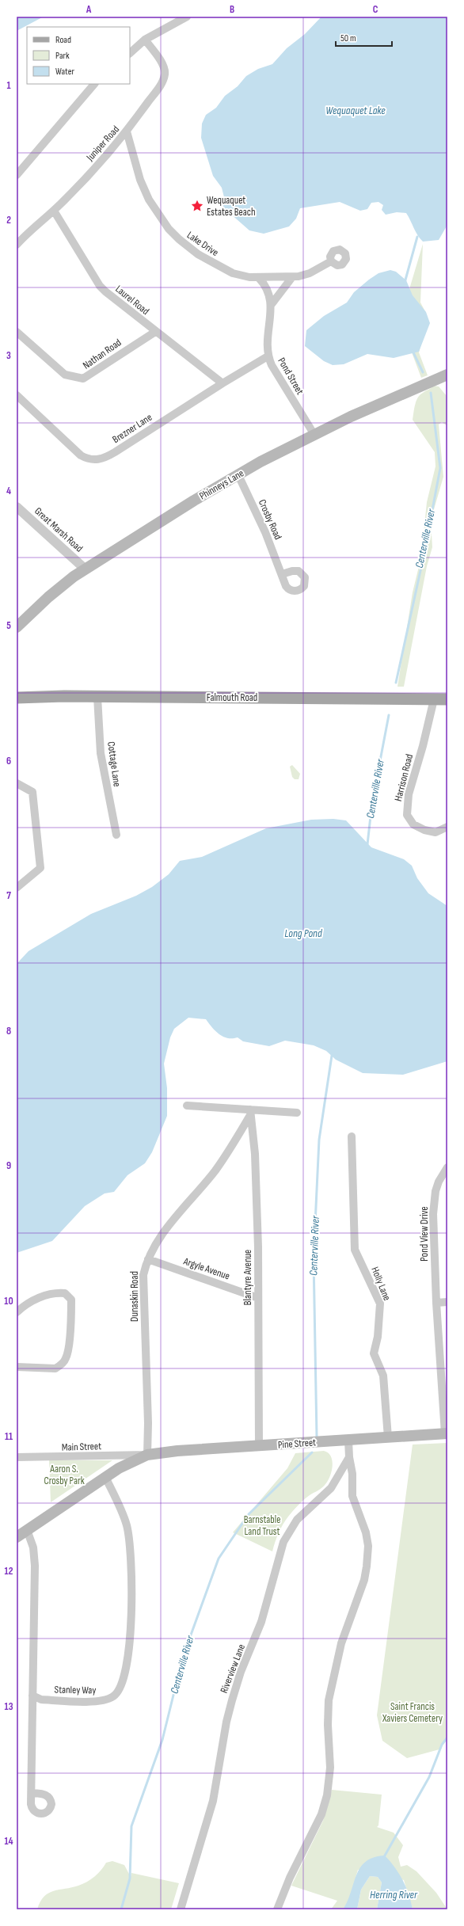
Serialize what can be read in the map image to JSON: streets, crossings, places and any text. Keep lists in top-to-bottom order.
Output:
{
  "streets": {
    "main road": ["Phinneys Lane", "Falmouth Road", "Pine Street"],
    "street": [
      "Juniper Road",
      "Lake Drive",
      "Laurel Road",
      "Nathan Road",
      "Pond Street",
      "Brezner Lane",
      "Crosby Road",
      "Great Marsh Road",
      "Cottage Lane",
      "Harrison Road",
      "Pond View Drive",
      "Argyle Avenue",
      "Blantyre Avenue",
      "Holly Lane",
      "Dunaskin Road",
      "Main Street",
      "Riverview Lane",
      "Stanley Way"
    ]
  },
  "crossings": [
    ["Juniper Road", "Lake Drive"],
    ["Juniper Road", "Laurel Road"],
    ["Laurel Road", "Nathan Road"],
    ["Laurel Road", "Brezner Lane"],
    ["Pond Street", "Brezner Lane"],
    ["Pond Street", "Phinneys Lane"],
    ["Phinneys Lane", "Crosby Road"],
    ["Phinneys Lane", "Great Marsh Road"],
    ["Falmouth Road", "Cottage Lane"],
    ["Falmouth Road", "Harrison Road"],
    ["Pond View Drive", "Pine Street"],
    ["Argyle Avenue", "Blantyre Avenue"],
    ["Argyle Avenue", "Dunaskin Road"],
    ["Blantyre Avenue", "Dunaskin Road"],
    ["Blantyre Avenue", "Pine Street"],
    ["Holly Lane", "Pine Street"],
    ["Dunaskin Road", "Pine Street"],
    ["Dunaskin Road", "Main Street"],
    ["Pine Street", "Main Street"],
    ["Pine Street", "Stanley Way"]
  ],
  "water": [
    "Wequaquet Lake",
    "Centerville River",
    "Long Pond",
    "Herring River"
  ],
  "parks": ["Aaron S. Crosby Park", "Barnstable Land Trust", "Saint Francis Xaviers Cemetery"],
  "places": {
    "place": ["Wequaquet Estates Beach"]
  },
  "legend": ["Road", "Park", "Water"],
  "scale_bar": "50 m",
  "grid": {
    "columns": ["A", "B", "C"],
    "rows": [
      "1",
      "2",
      "3",
      "4",
      "5",
      "6",
      "7",
      "8",
      "9",
      "10",
      "11",
      "12",
      "13",
      "14"
    ]
  }
}
